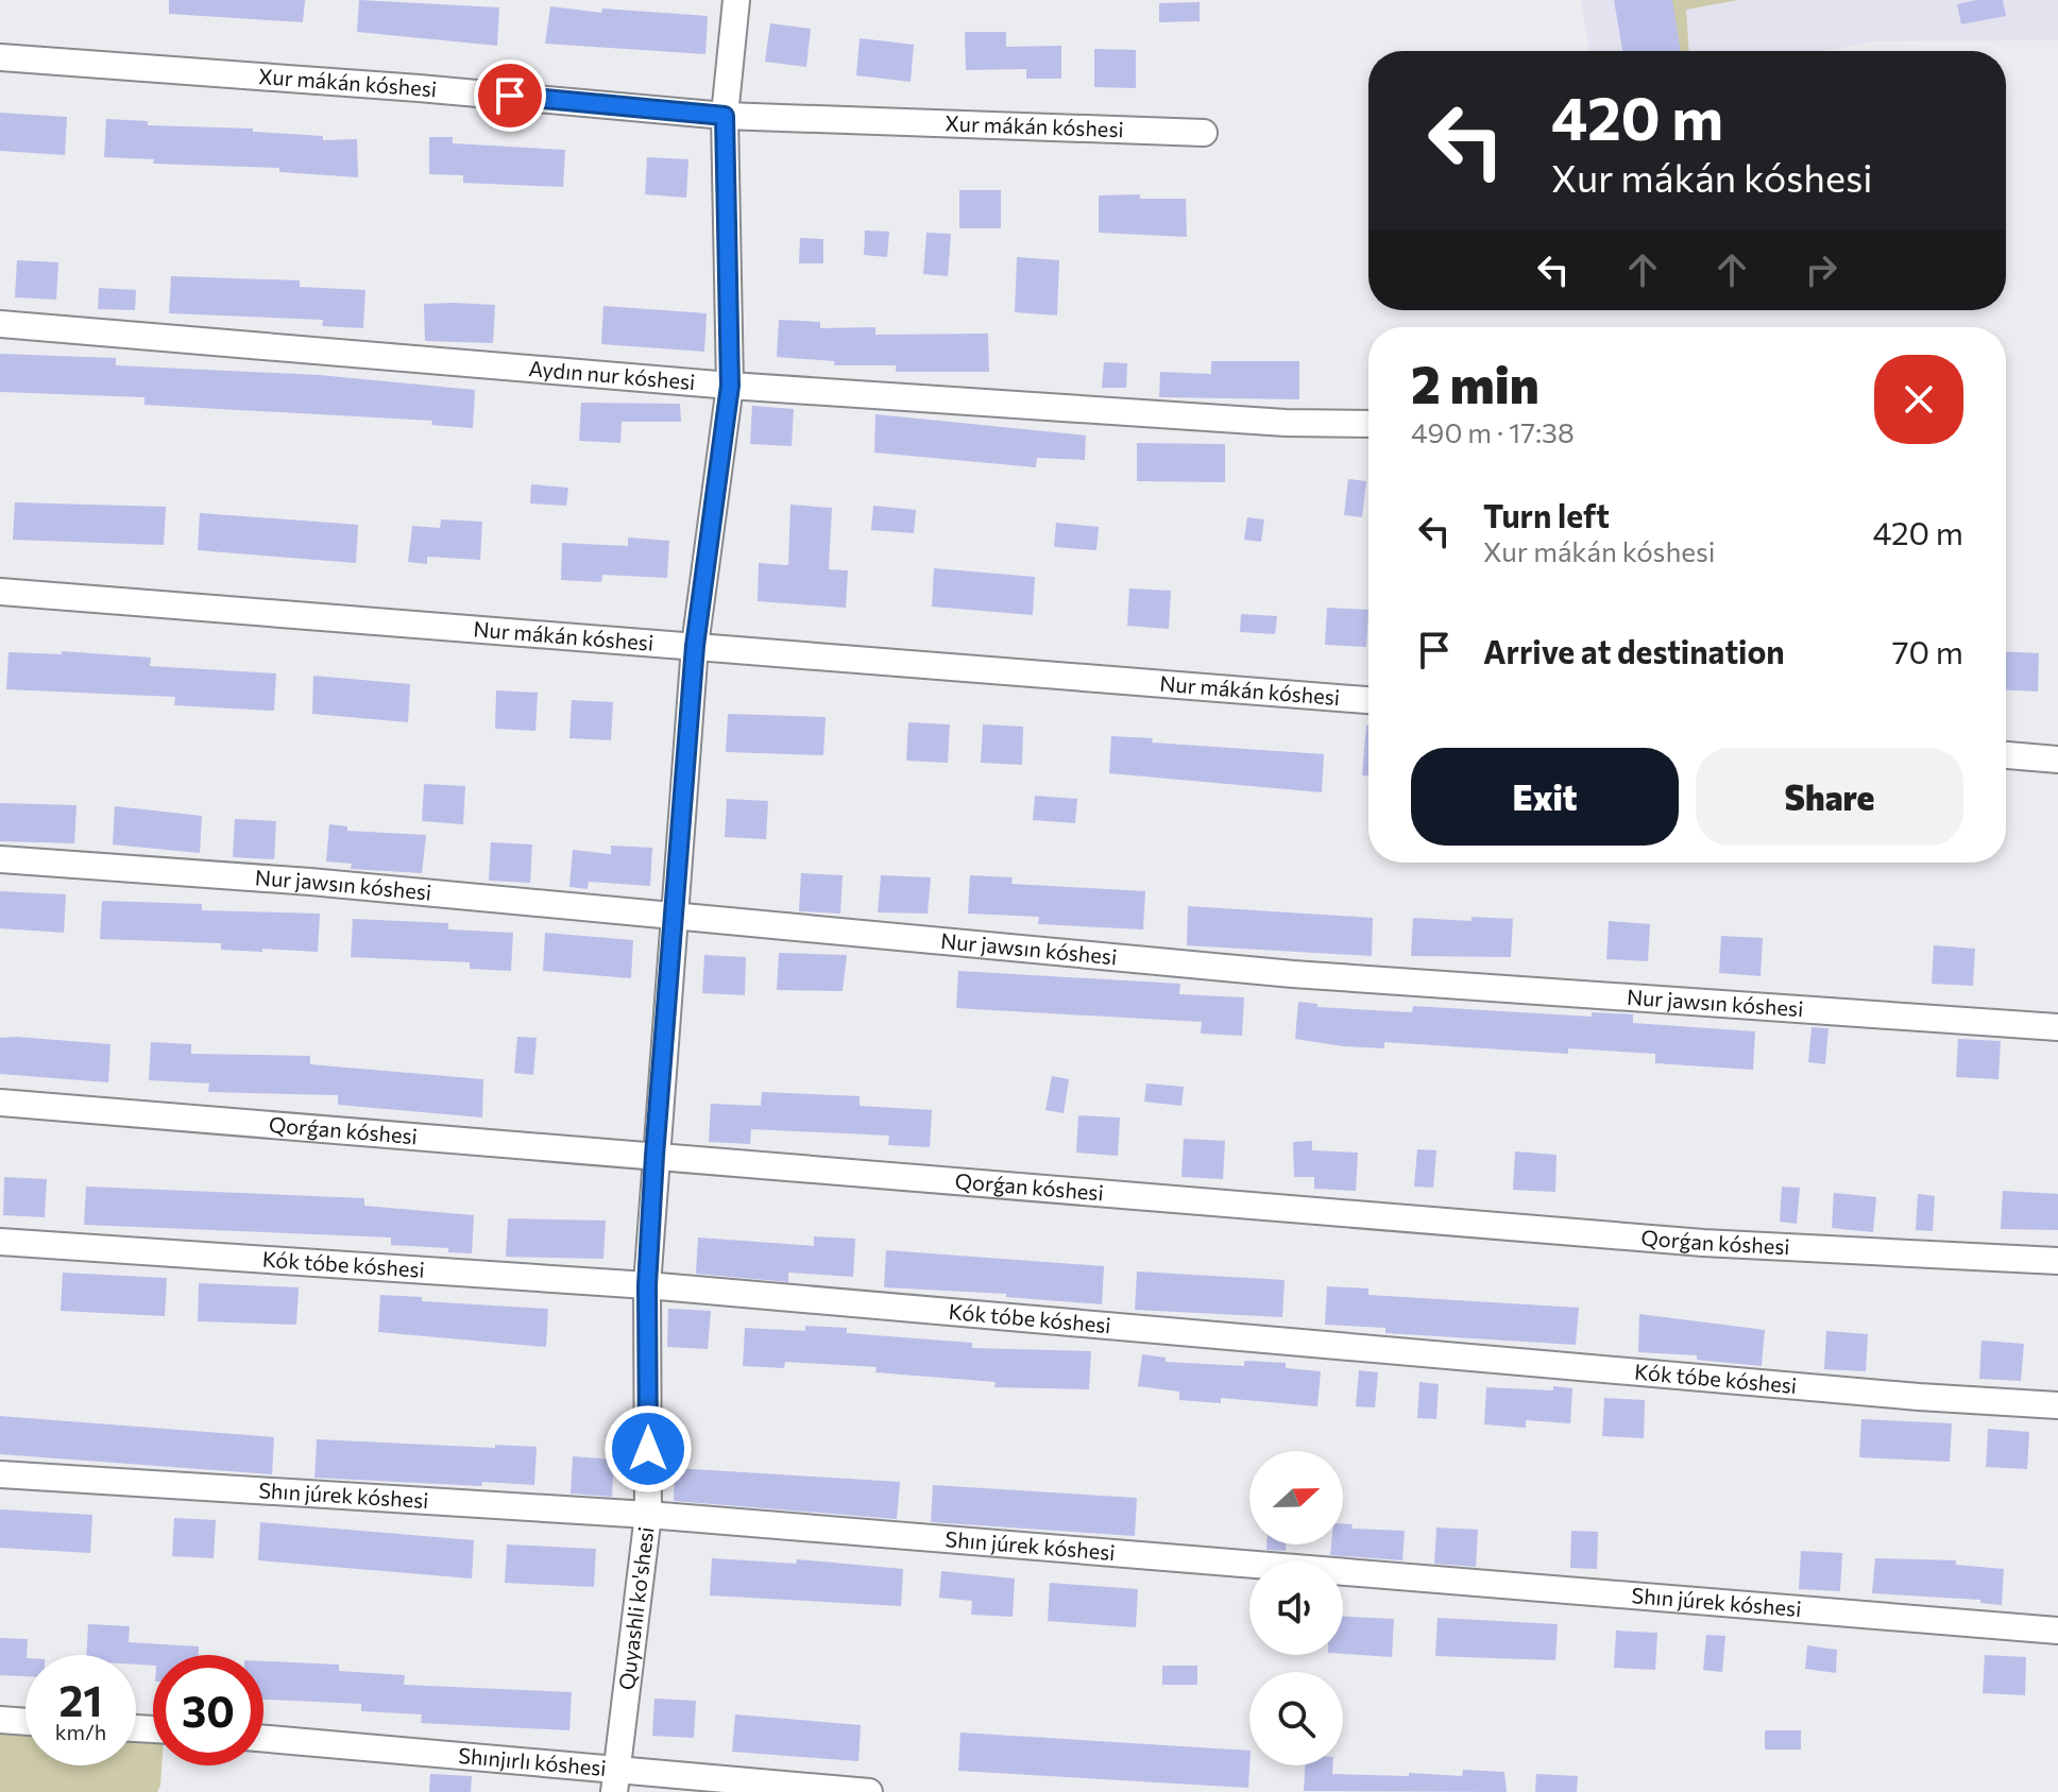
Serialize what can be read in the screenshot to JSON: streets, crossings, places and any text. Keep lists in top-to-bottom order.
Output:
{
  "streets": {
    "street": [
      "Xur mákán kóshesi",
      "Aydın nur kóshesi",
      "Nur mákán kóshesi",
      "Nur jawsın kóshesi",
      "Qorǵan kóshesi",
      "Kók tóbe kóshesi",
      "Shın júrek kóshesi",
      "Quyashli ko'shesi",
      "Shınjırlı kóshesi"
    ]
  },
  "crossings": [
    ["Xur mákán kóshesi", "Quyashli ko'shesi"],
    ["Aydın nur kóshesi", "Quyashli ko'shesi"],
    ["Nur mákán kóshesi", "Quyashli ko'shesi"],
    ["Nur jawsın kóshesi", "Quyashli ko'shesi"],
    ["Qorǵan kóshesi", "Quyashli ko'shesi"],
    ["Kók tóbe kóshesi", "Quyashli ko'shesi"],
    ["Shın júrek kóshesi", "Quyashli ko'shesi"],
    ["Quyashli ko'shesi", "Shınjırlı kóshesi"]
  ],
  "north": "right",
  "page": {
    "turn": ["420 m", "Xur mákán kóshesi"],
    "heading": ["2 min", "490 m · 17:38"],
    "list": [
      {
        "name": "Turn left",
        "note": "Xur mákán kóshesi",
        "value": "420 m"
      },
      {
        "name": "Arrive at destination",
        "value": "70 m"
      }
    ],
    "buttons": ["Exit", "Share"],
    "speed": "21 km/h",
    "limit": "30"
  }
}
